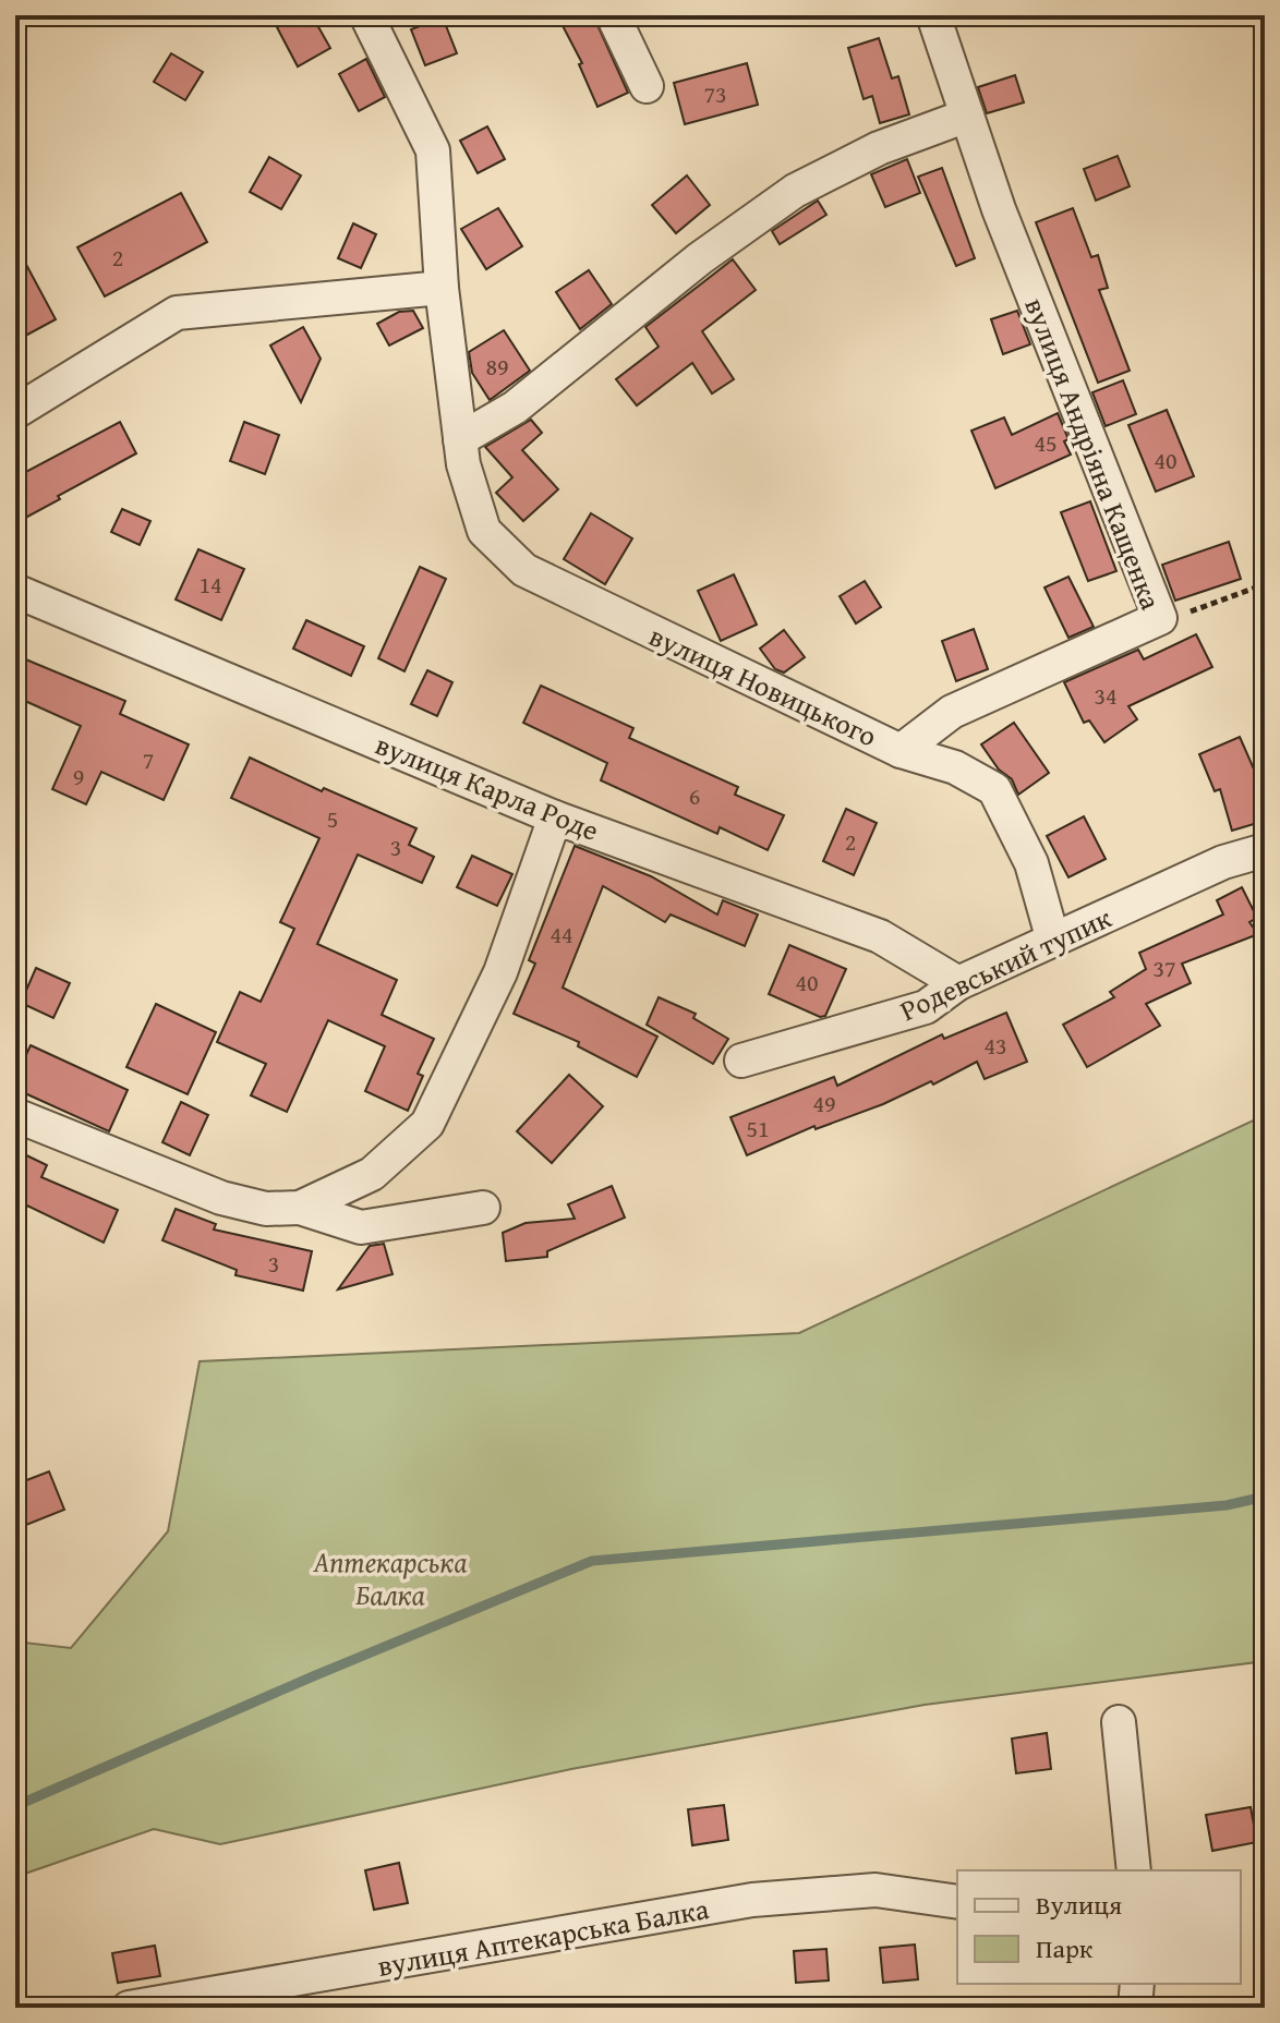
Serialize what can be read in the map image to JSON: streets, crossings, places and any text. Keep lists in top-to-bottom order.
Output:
{
  "streets": {
    "street": [
      "вулиця Андріяна Кащенка",
      "вулиця Новицького",
      "вулиця Карла Роде",
      "Родевський тупик",
      "вулиця Аптекарська Балка"
    ]
  },
  "crossings": [
    ["вулиця Андріяна Кащенка", "вулиця Новицького"],
    ["вулиця Новицького", "Родевський тупик"],
    ["вулиця Карла Роде", "Родевський тупик"]
  ],
  "parks": ["Аптекарська Балка"],
  "house_numbers": [
    "73",
    "2",
    "89",
    "45",
    "40",
    "14",
    "34",
    "7",
    "9",
    "6",
    "5",
    "2",
    "3",
    "44",
    "37",
    "40",
    "43",
    "49",
    "51",
    "3"
  ],
  "legend": ["Вулиця", "Парк"]
}
